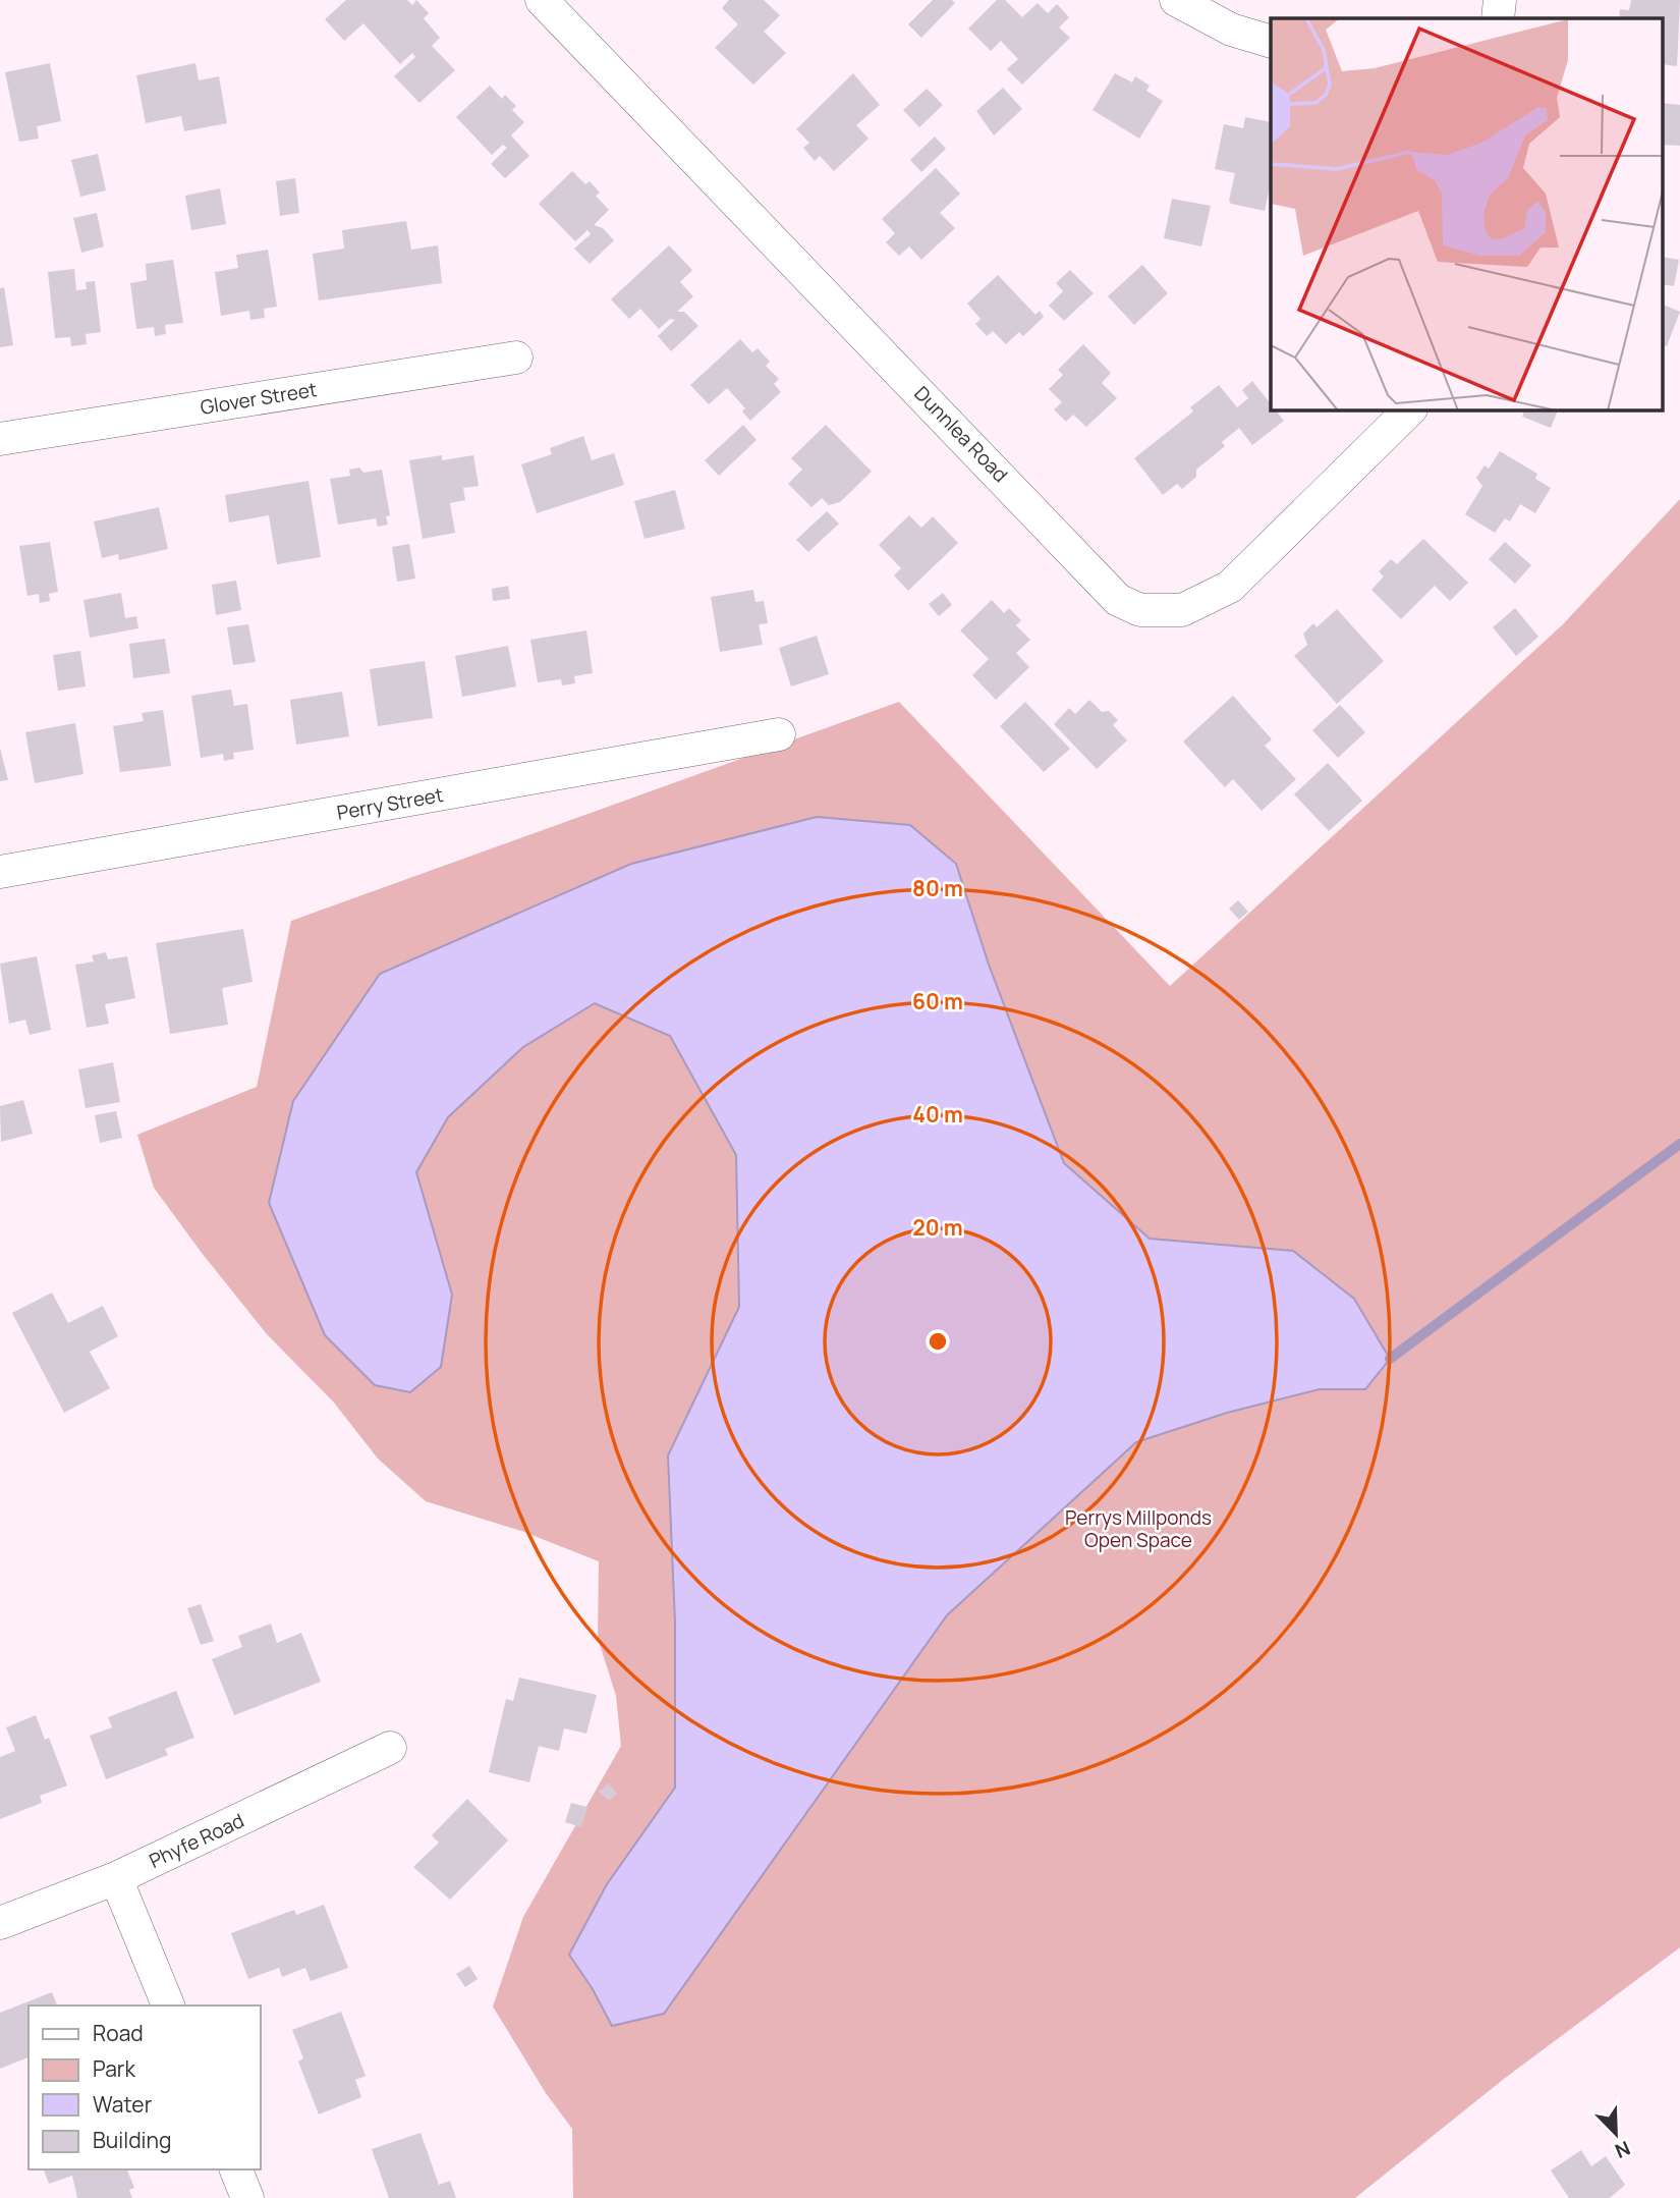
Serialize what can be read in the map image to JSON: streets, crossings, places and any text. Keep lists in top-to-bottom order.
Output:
{
  "streets": {
    "street": [
      "Glover Street",
      "Dunnlea Road",
      "Perry Street",
      "Phyfe Road"
    ]
  },
  "parks": ["Perrys Millponds Open Space"],
  "legend": [
    "Road",
    "Park",
    "Water",
    "Building"
  ],
  "north": "bottom right",
  "rings": [
    "80 m",
    "60 m",
    "40 m",
    "20 m"
  ]
}
